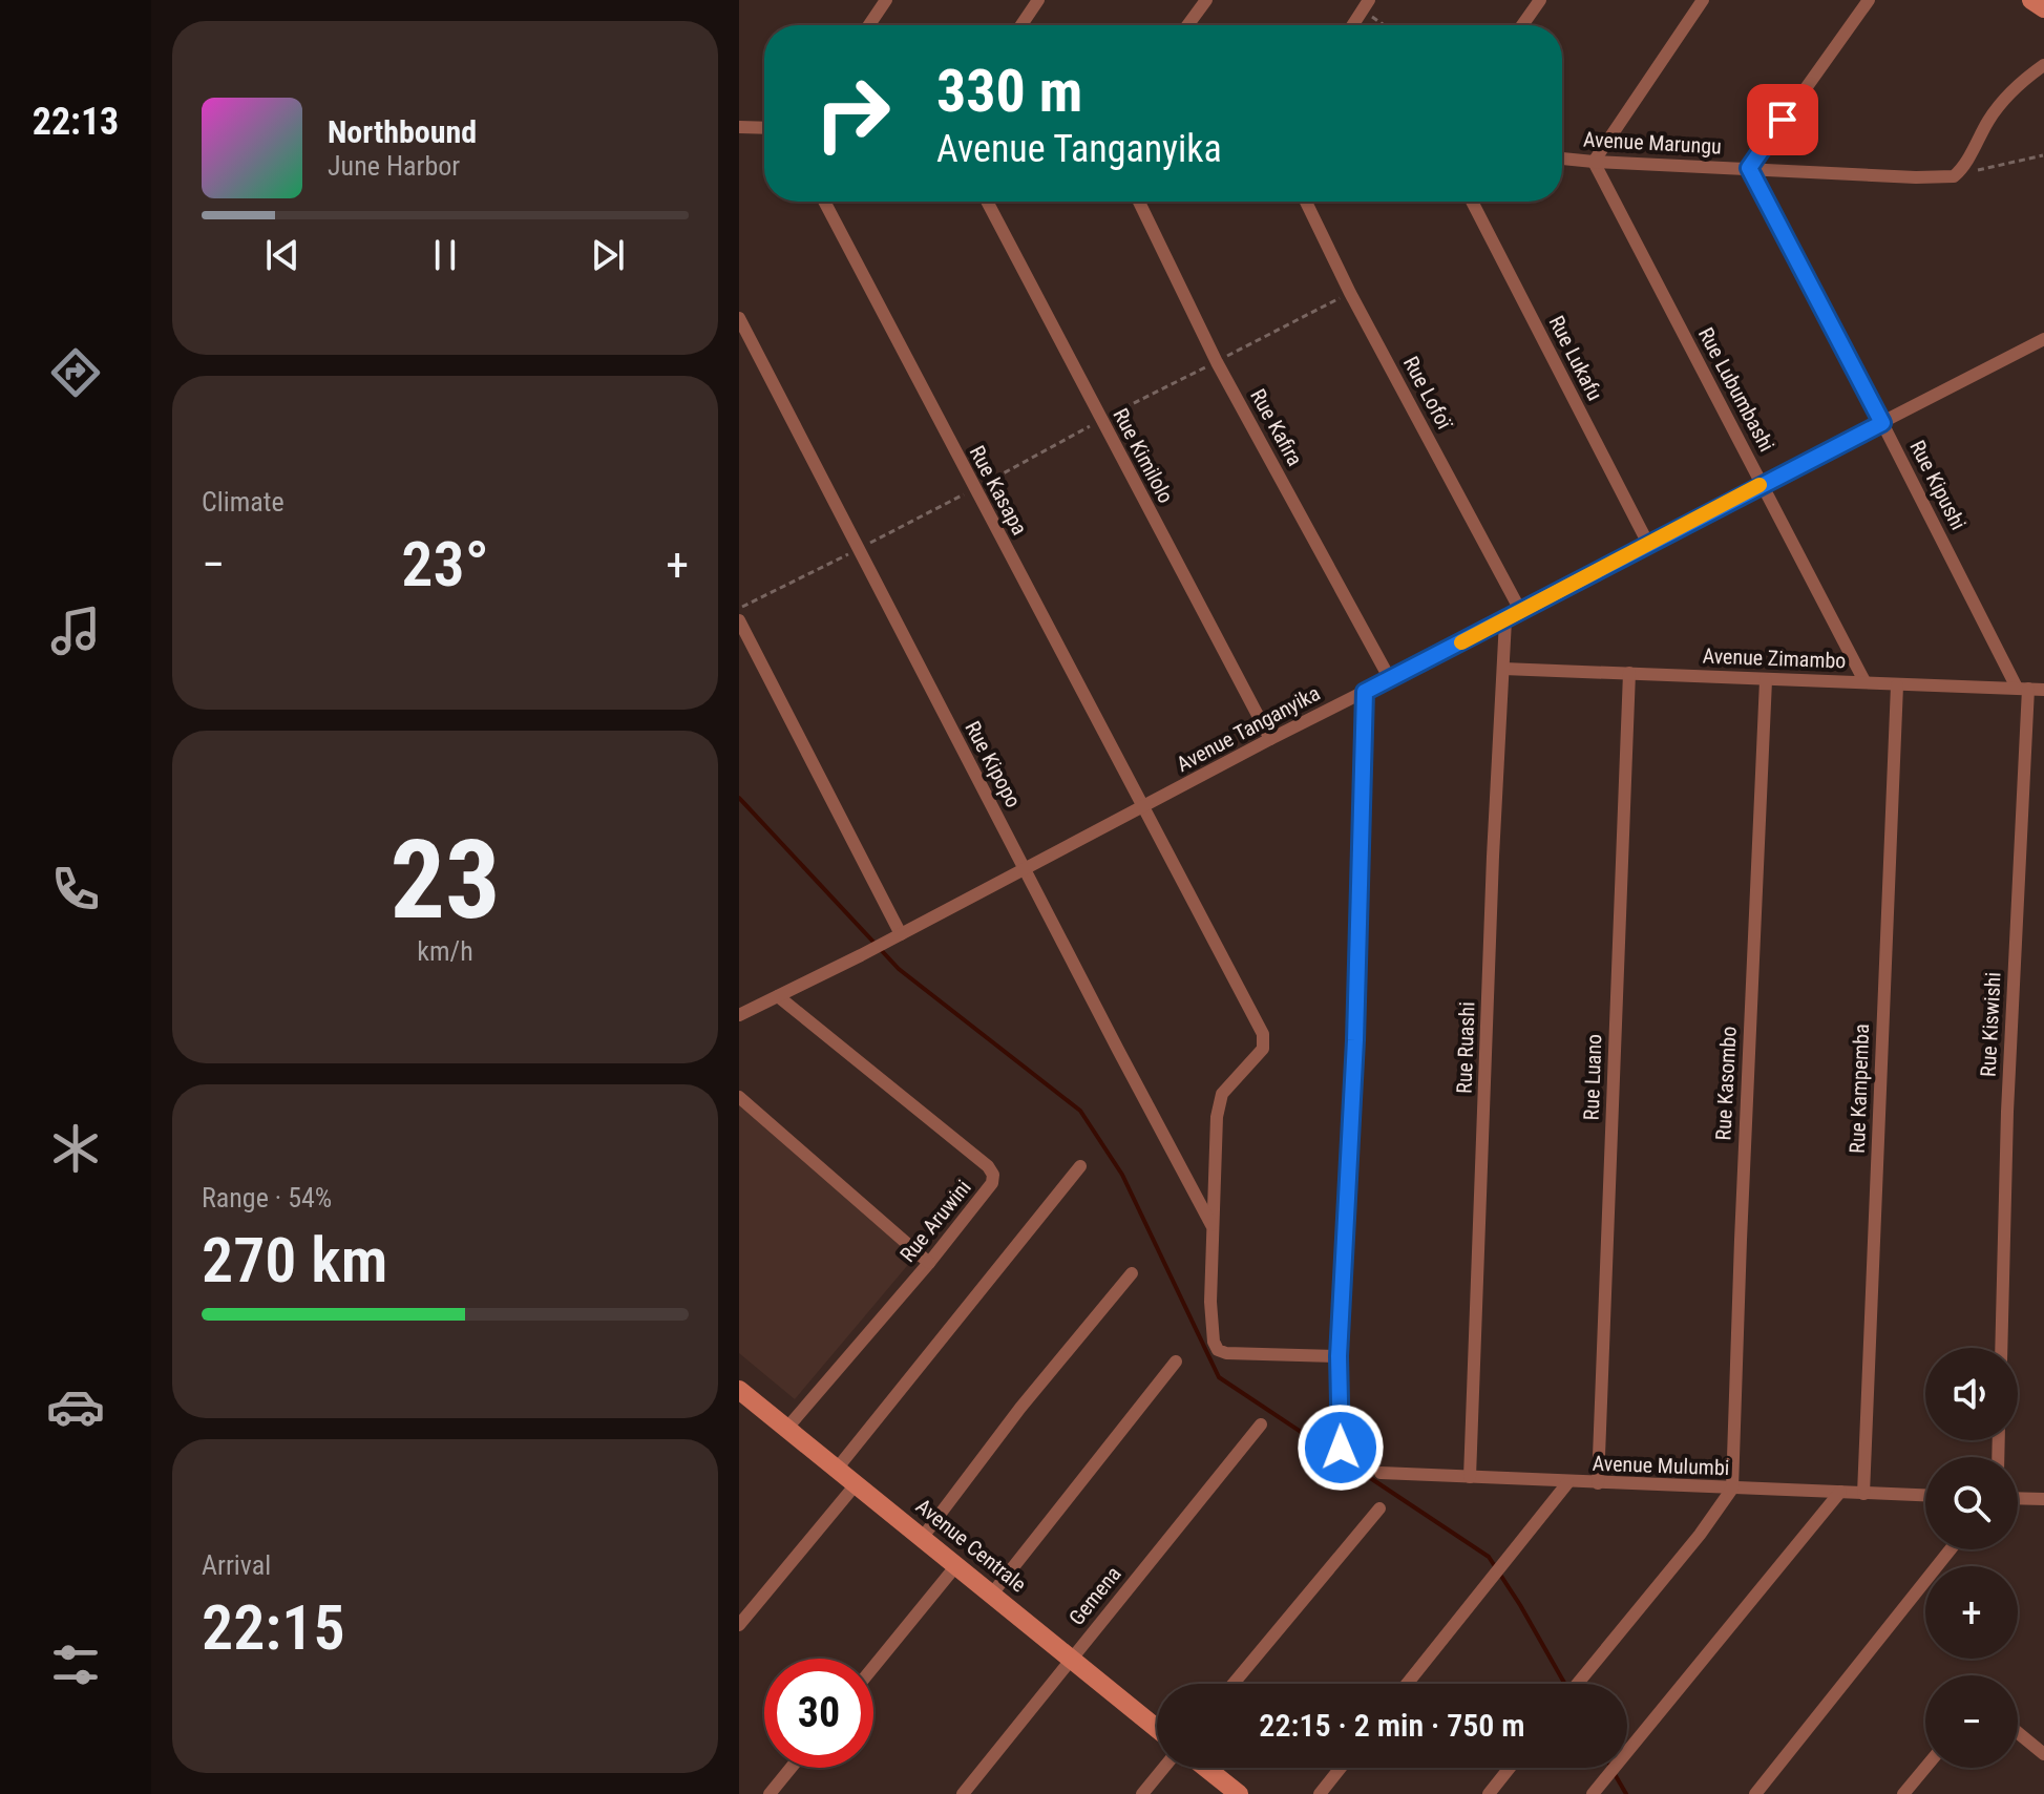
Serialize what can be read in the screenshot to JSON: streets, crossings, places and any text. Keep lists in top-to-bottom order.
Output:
{
  "streets": {
    "street": [
      "Avenue Marungu",
      "Rue Lukafu",
      "Rue Lubumbashi",
      "Rue Lofoï",
      "Rue Kafira",
      "Rue Kimilolo",
      "Rue Kipushi",
      "Rue Kasapa",
      "Avenue Zimambo",
      "Avenue Tanganyika",
      "Rue Kipopo",
      "Rue Kiswishi",
      "Rue Ruashi",
      "Rue Luano",
      "Rue Kasombo",
      "Rue Kampemba",
      "Rue Aruwini",
      "Avenue Mulumbi",
      "Avenue Centrale",
      "Gemena"
    ]
  },
  "crossings": [
    ["Avenue Marungu", "Rue Lubumbashi"],
    ["Avenue Marungu", "Rue Kipushi"],
    ["Rue Lukafu", "Avenue Tanganyika"],
    ["Rue Lubumbashi", "Avenue Zimambo"],
    ["Rue Lubumbashi", "Avenue Tanganyika"],
    ["Rue Lofoï", "Avenue Tanganyika"],
    ["Rue Kafira", "Avenue Tanganyika"],
    ["Rue Kimilolo", "Avenue Tanganyika"],
    ["Rue Kipushi", "Avenue Zimambo"],
    ["Rue Kipushi", "Avenue Tanganyika"],
    ["Rue Kipushi", "Rue Kiswishi"],
    ["Rue Kasapa", "Avenue Tanganyika"],
    ["Rue Kasapa", "Rue Kipopo"],
    ["Avenue Zimambo", "Rue Kiswishi"],
    ["Avenue Zimambo", "Rue Ruashi"],
    ["Avenue Zimambo", "Rue Luano"],
    ["Avenue Zimambo", "Rue Kasombo"],
    ["Avenue Zimambo", "Rue Kampemba"],
    ["Avenue Tanganyika", "Rue Kipopo"],
    ["Avenue Tanganyika", "Rue Ruashi"],
    ["Avenue Tanganyika", "Rue Aruwini"],
    ["Rue Ruashi", "Avenue Mulumbi"],
    ["Rue Luano", "Avenue Mulumbi"],
    ["Rue Kasombo", "Avenue Mulumbi"],
    ["Rue Kampemba", "Avenue Mulumbi"],
    ["Rue Aruwini", "Avenue Centrale"],
    ["Avenue Centrale", "Gemena"]
  ],
  "page": {
    "tabs": "22:13",
    "turn": ["330 m", "Avenue Tanganyika"],
    "song": ["Northbound", "June Harbor"],
    "tile": [
      "Climate",
      ["23", "km/h"],
      ["Range · 54%", "270 km"],
      ["Arrival", "22:15"]
    ],
    "heat": ["−", "23°", "+"],
    "map_buttons": ["+", "−"],
    "limit": "30",
    "trip": "22:15 · 2 min · 750 m"
  }
}
